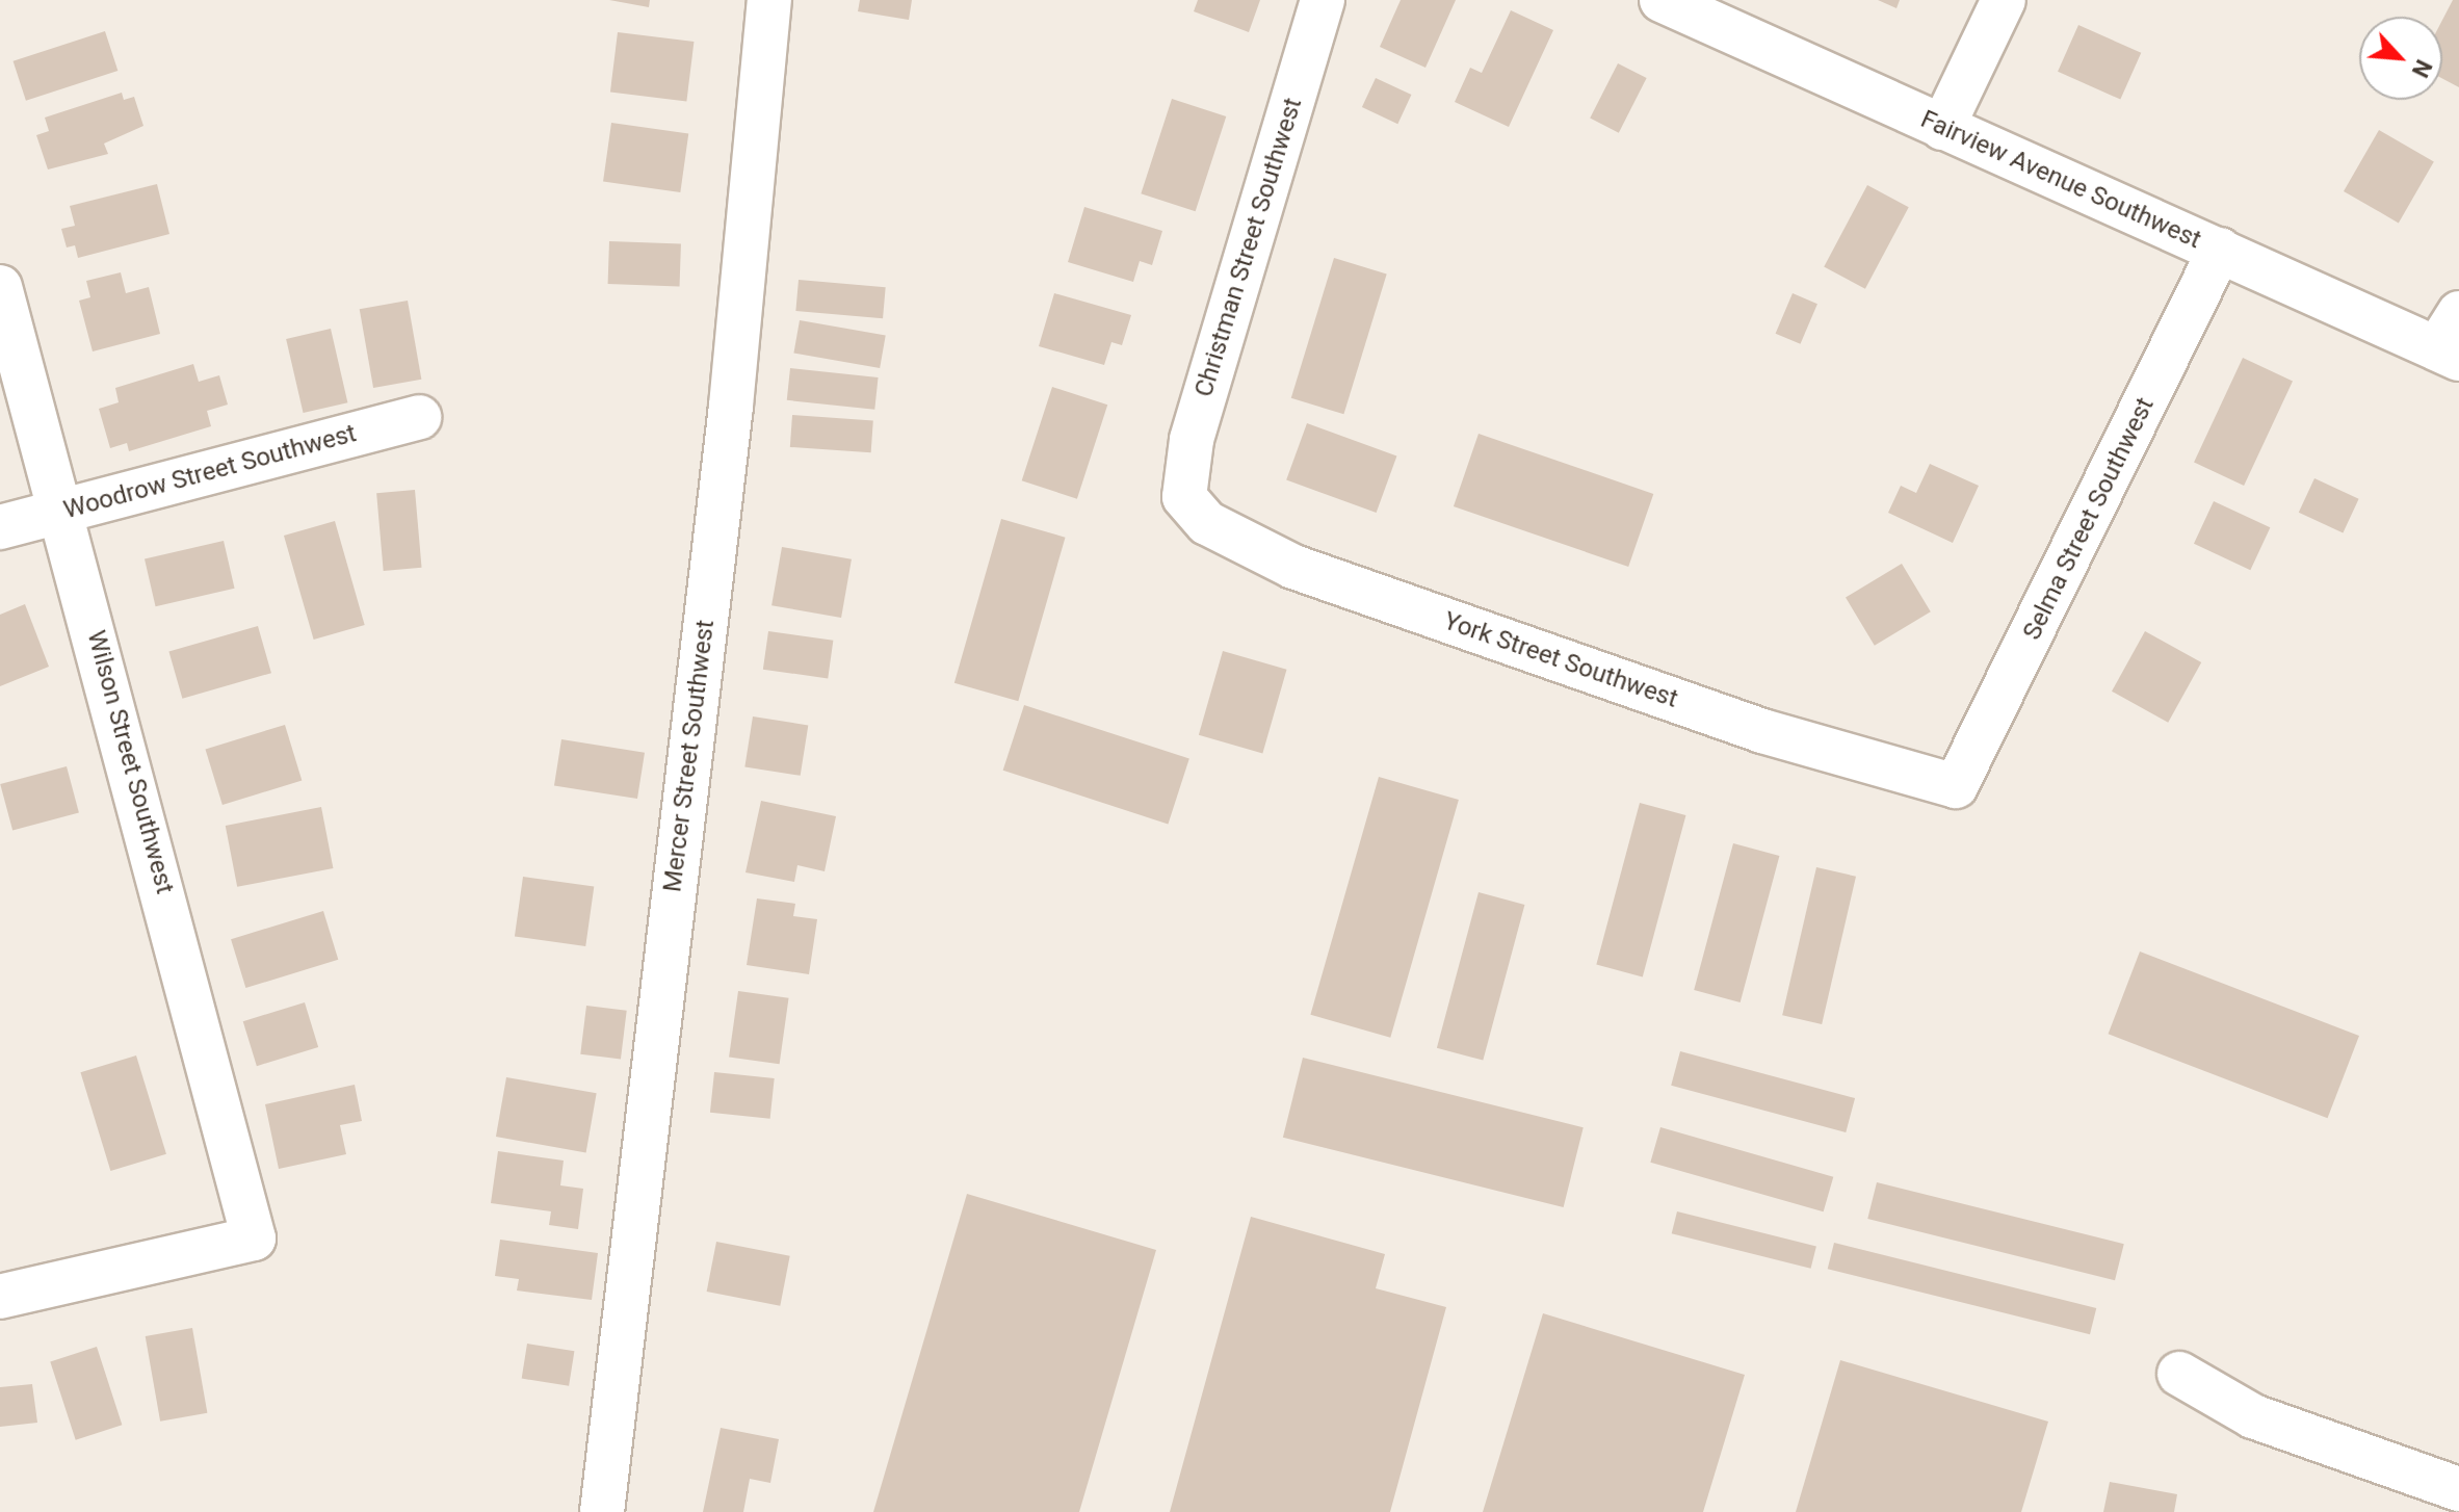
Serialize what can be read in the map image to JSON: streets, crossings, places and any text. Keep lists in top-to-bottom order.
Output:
{
  "streets": {
    "street": [
      "Fairview Avenue Southwest",
      "Christman Street Southwest",
      "Woodrow Street Southwest",
      "Selma Street Southwest",
      "York Street Southwest",
      "Mercer Street Southwest",
      "Wilson Street Southwest"
    ]
  },
  "crossings": [
    ["Fairview Avenue Southwest", "Selma Street Southwest"],
    ["Christman Street Southwest", "York Street Southwest"],
    ["Woodrow Street Southwest", "Wilson Street Southwest"],
    ["Selma Street Southwest", "York Street Southwest"]
  ],
  "north": "bottom right"
}
